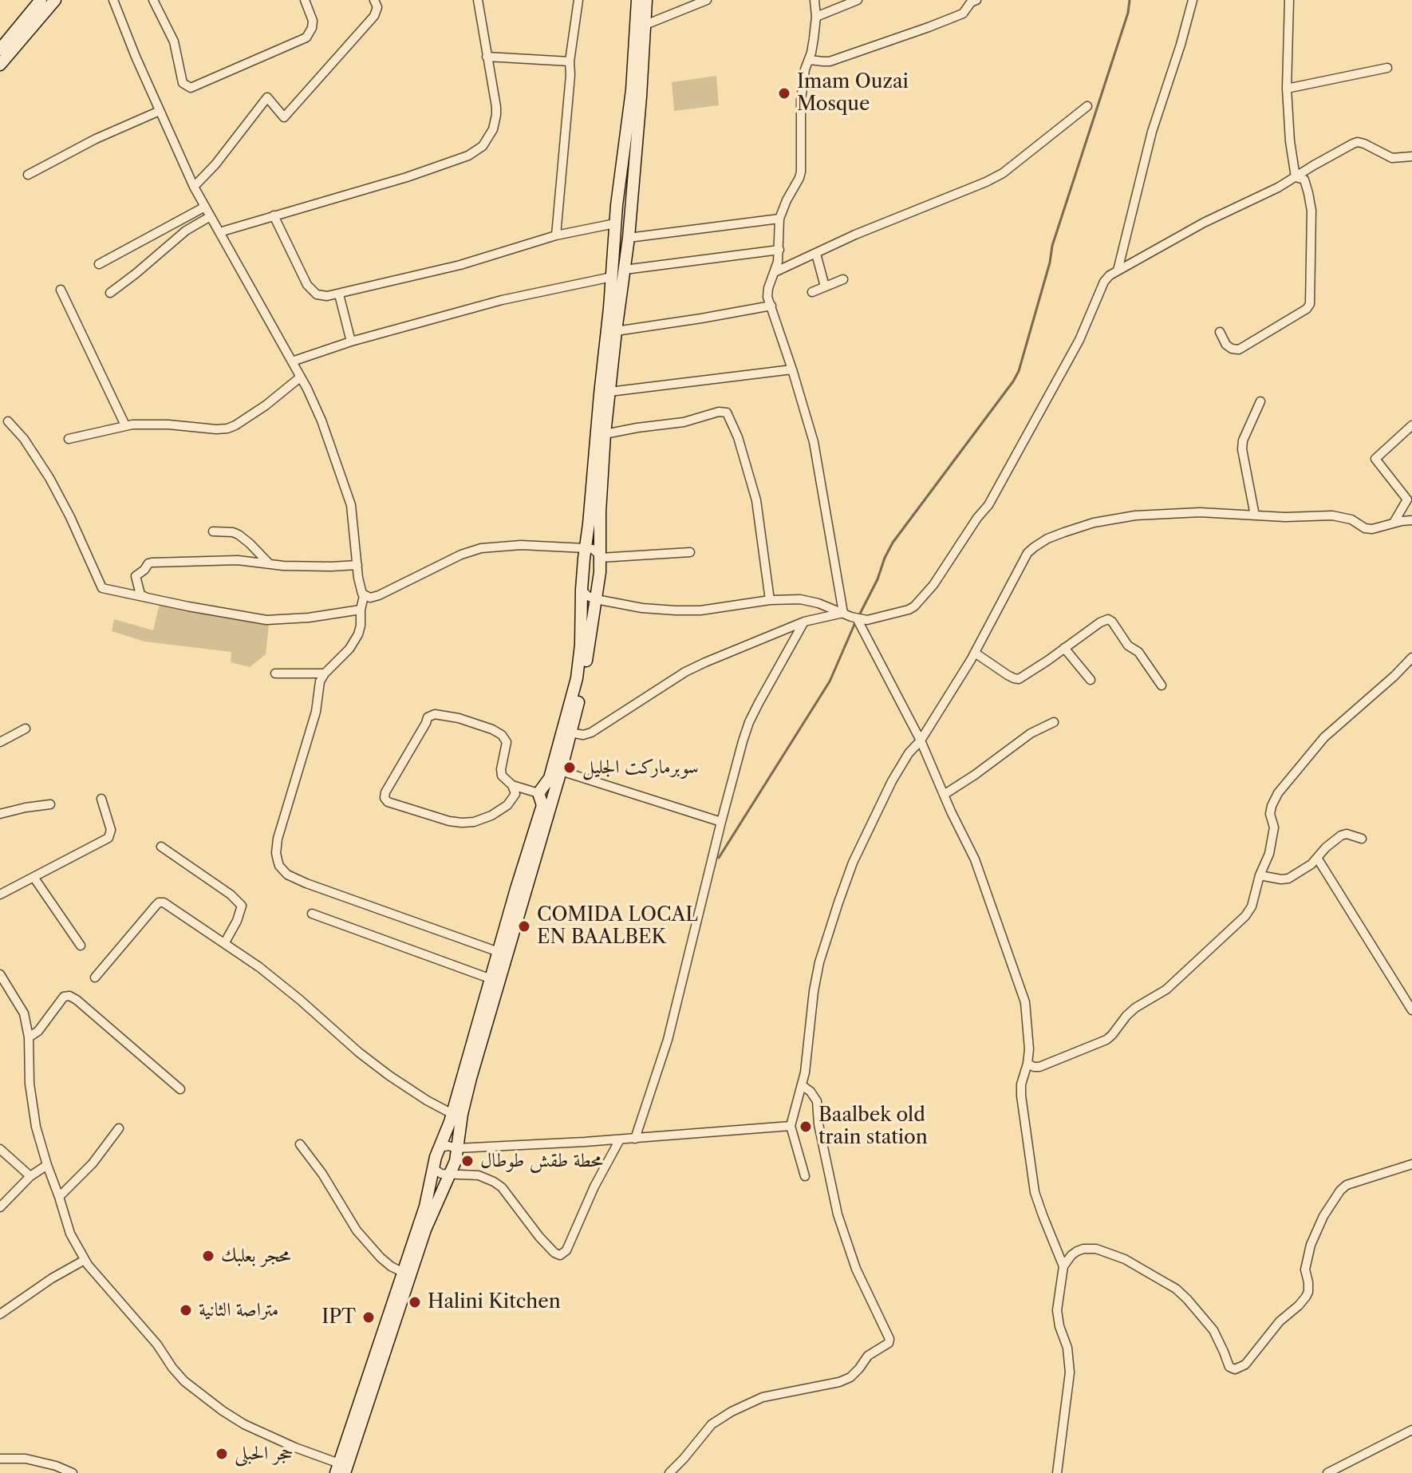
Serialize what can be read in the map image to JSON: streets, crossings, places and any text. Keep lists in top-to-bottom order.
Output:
{
  "places": [
    "Imam Ouzai Mosque",
    "سوبرماركت الجليل",
    "COMIDA LOCAL EN BAALBEK",
    "Baalbek old train station",
    "محطة طقش طوطال",
    "محجر بعلبك",
    "Halini Kitchen",
    "متراصة الثانية",
    "IPT",
    "حجر الحبلى"
  ]
}
